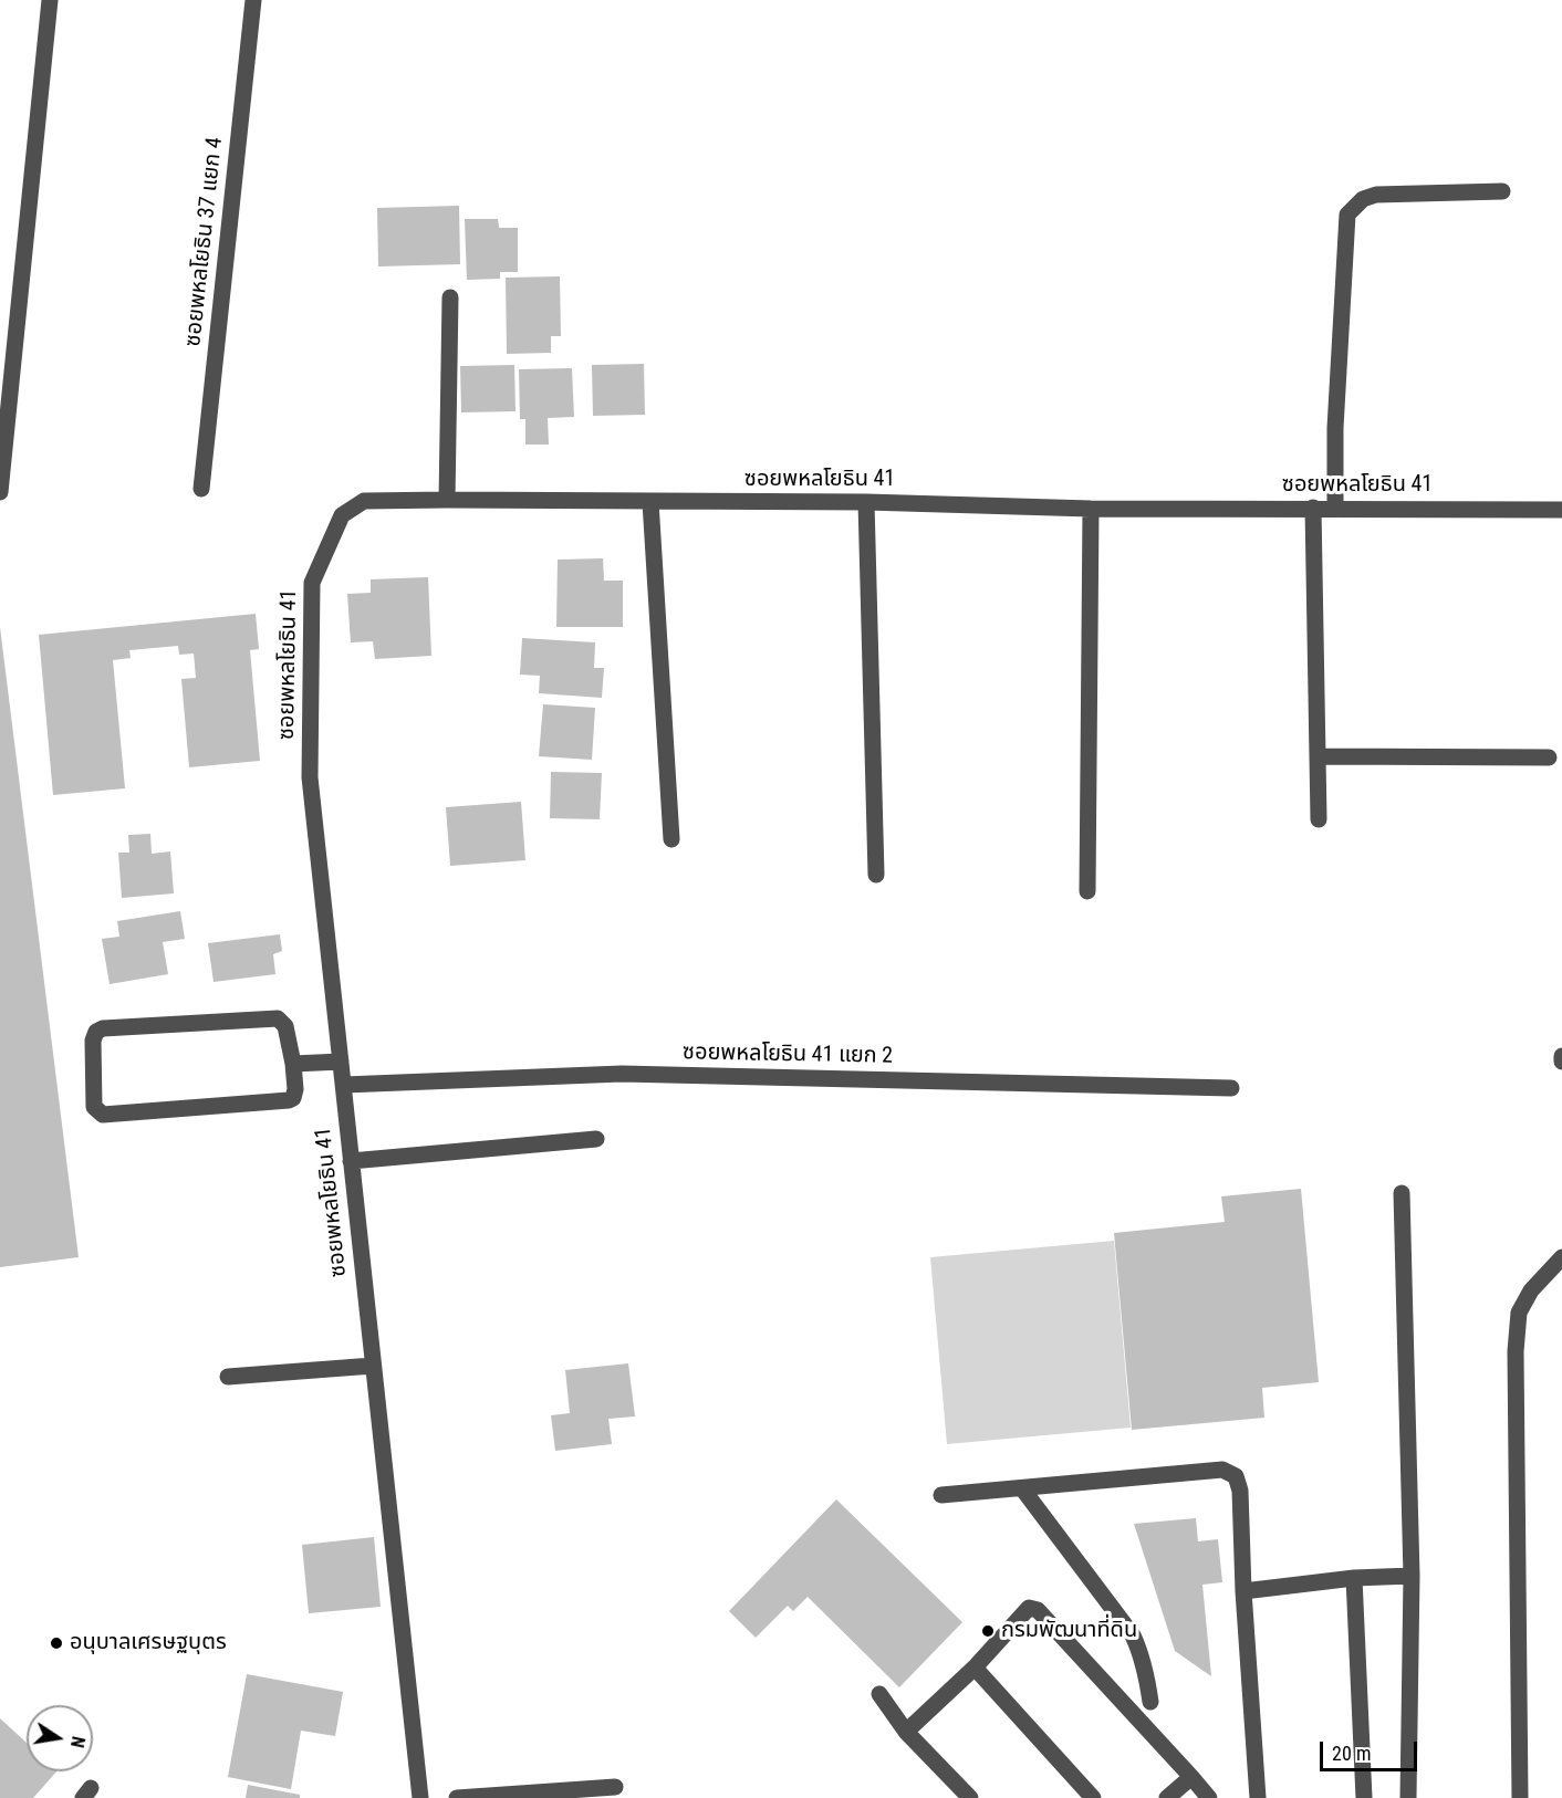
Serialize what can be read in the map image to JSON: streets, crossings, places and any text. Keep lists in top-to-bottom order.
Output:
{
  "streets": {
    "street": ["ซอยพหลโยธิน 37 แยก 4", "ซอยพหลโยธิน 41", "ซอยพหลโยธิน 41 แยก 2"]
  },
  "crossings": [
    ["ซอยพหลโยธิน 41", "ซอยพหลโยธิน 41 แยก 2"]
  ],
  "places": ["กรมพัฒนาที่ดิน", "อนุบาลเศรษฐบุตร"],
  "scale_bar": "20 m",
  "north": "right"
}
